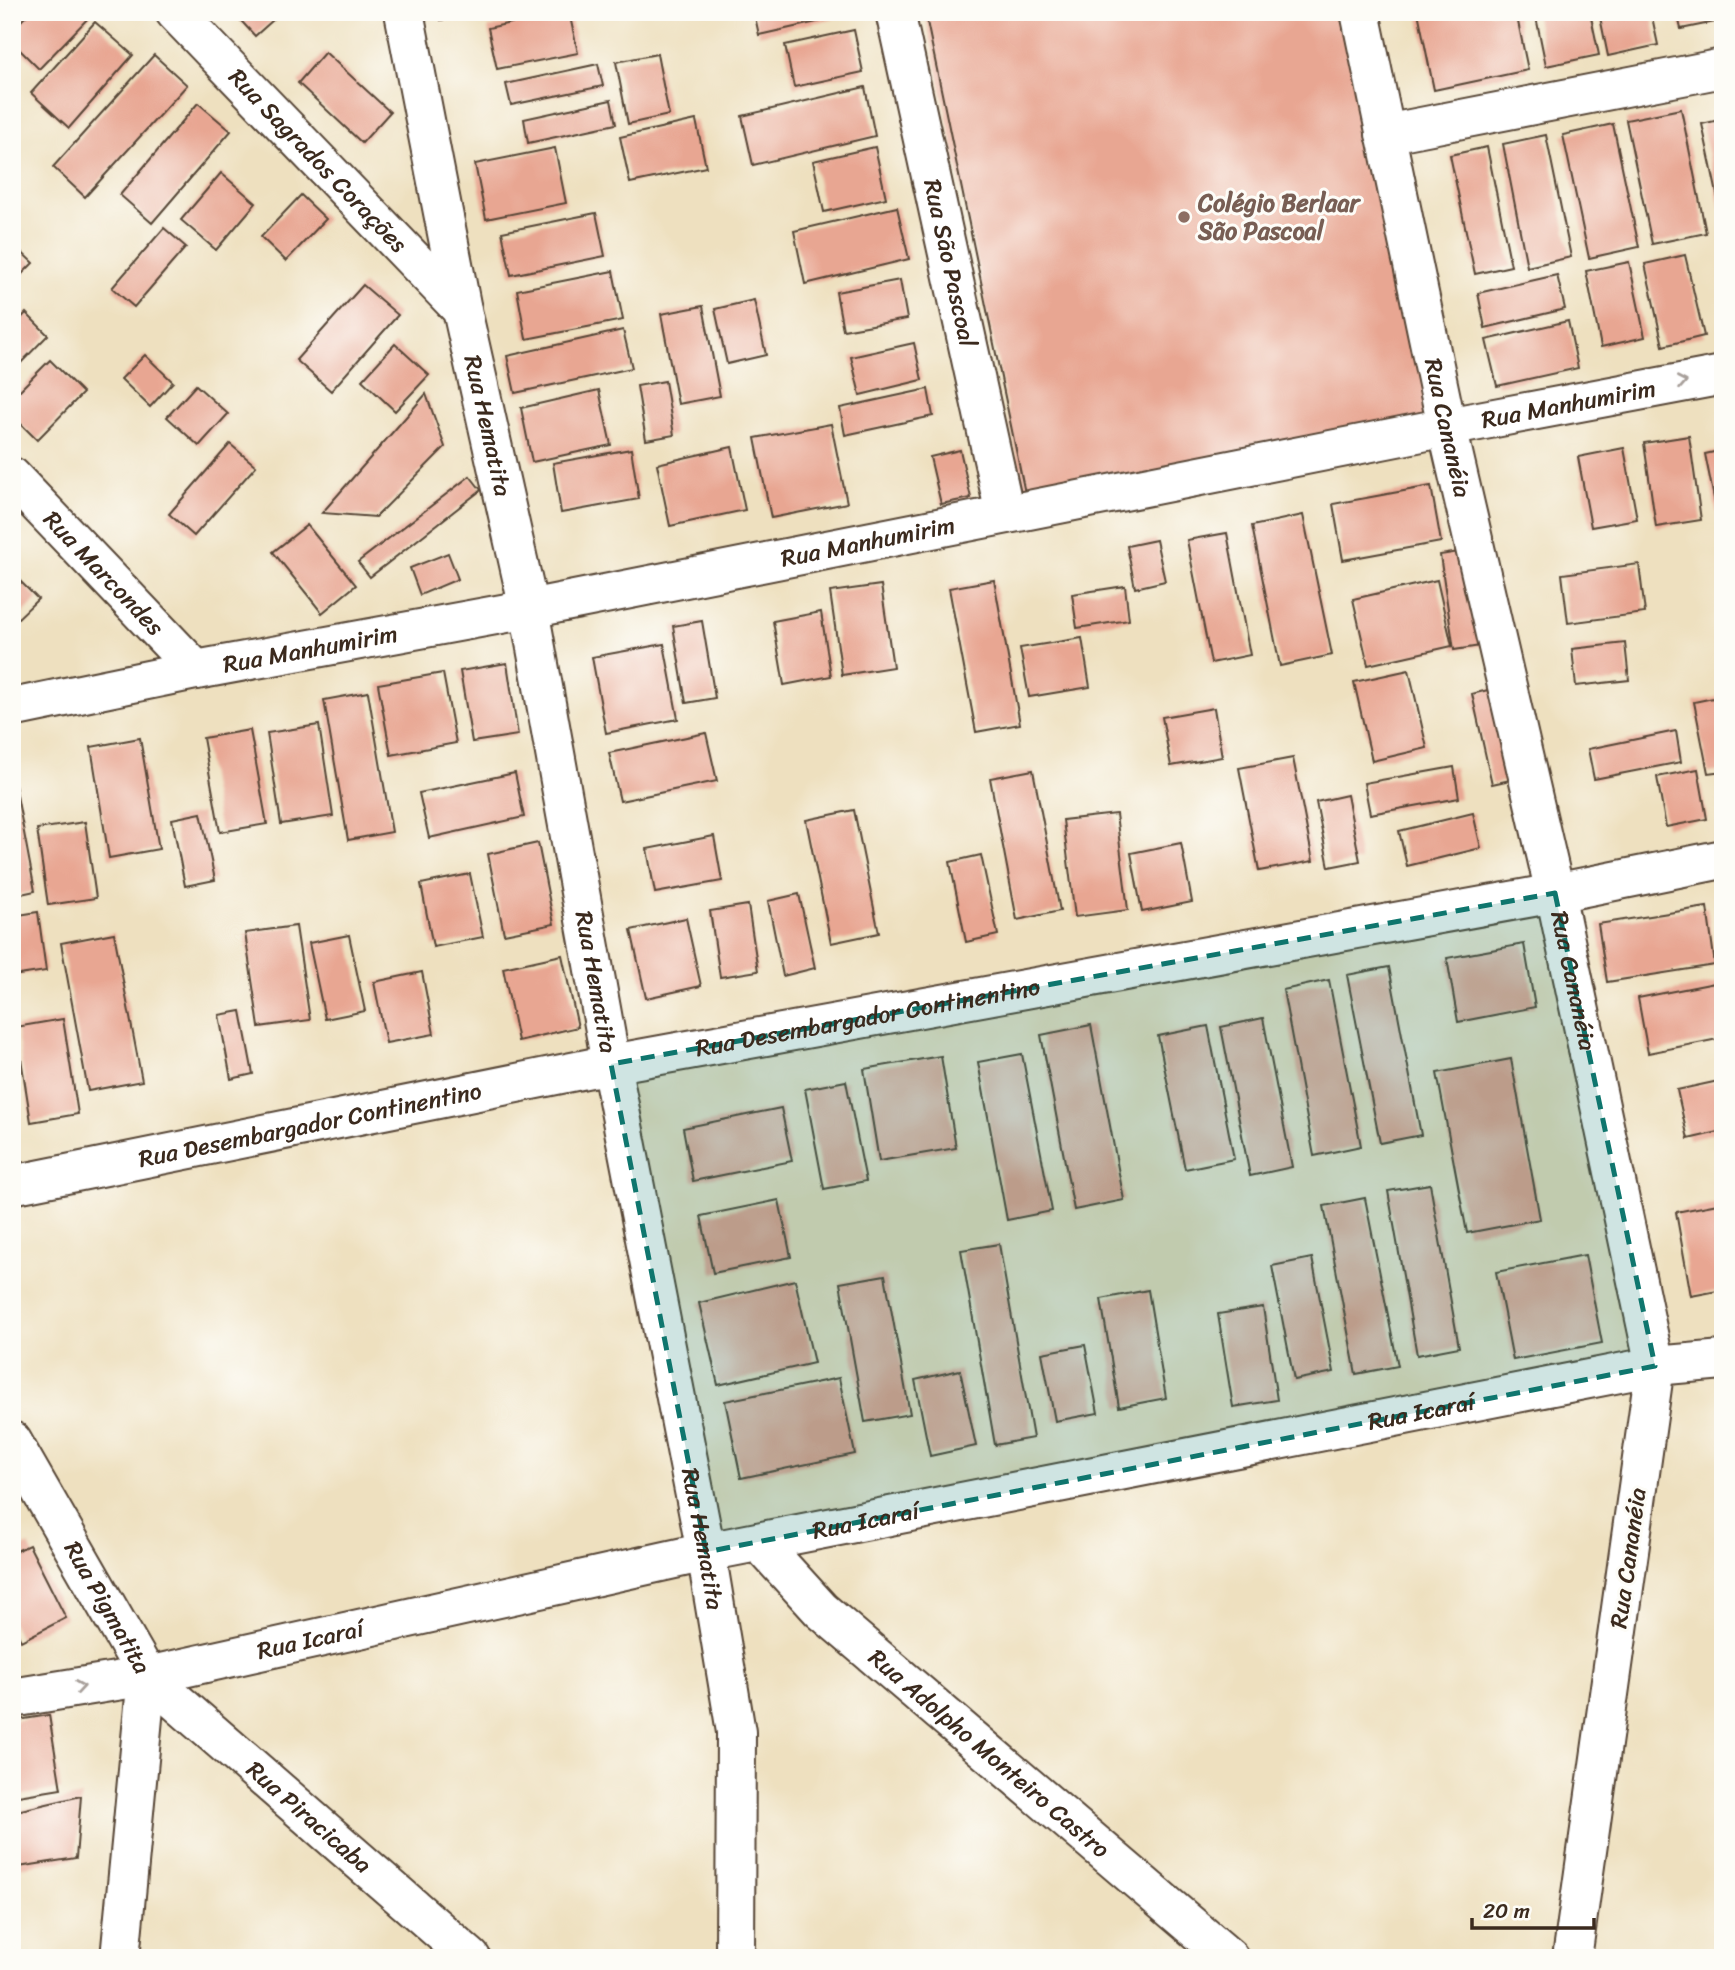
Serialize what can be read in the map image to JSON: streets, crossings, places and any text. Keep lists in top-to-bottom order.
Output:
{
  "streets": {
    "street": [
      "Rua Sagrados Corações",
      "Rua São Pascoal",
      "Rua Manhumirim",
      "Rua Hematita",
      "Rua Cananéia",
      "Rua Marcondes",
      "Rua Desembargador Continentino",
      "Rua Icaraí",
      "Rua Pigmatita",
      "Rua Adolpho Monteiro Castro",
      "Rua Piracicaba"
    ]
  },
  "crossings": [
    ["Rua Sagrados Corações", "Rua Hematita"],
    ["Rua São Pascoal", "Rua Manhumirim"],
    ["Rua Manhumirim", "Rua Hematita"],
    ["Rua Manhumirim", "Rua Cananéia"],
    ["Rua Manhumirim", "Rua Marcondes"],
    ["Rua Hematita", "Rua Desembargador Continentino"],
    ["Rua Hematita", "Rua Icaraí"],
    ["Rua Cananéia", "Rua Desembargador Continentino"],
    ["Rua Cananéia", "Rua Icaraí"],
    ["Rua Icaraí", "Rua Pigmatita"],
    ["Rua Icaraí", "Rua Adolpho Monteiro Castro"],
    ["Rua Icaraí", "Rua Piracicaba"],
    ["Rua Pigmatita", "Rua Piracicaba"]
  ],
  "places": ["Colégio Berlaar São Pascoal"],
  "scale_bar": "20 m"
}
